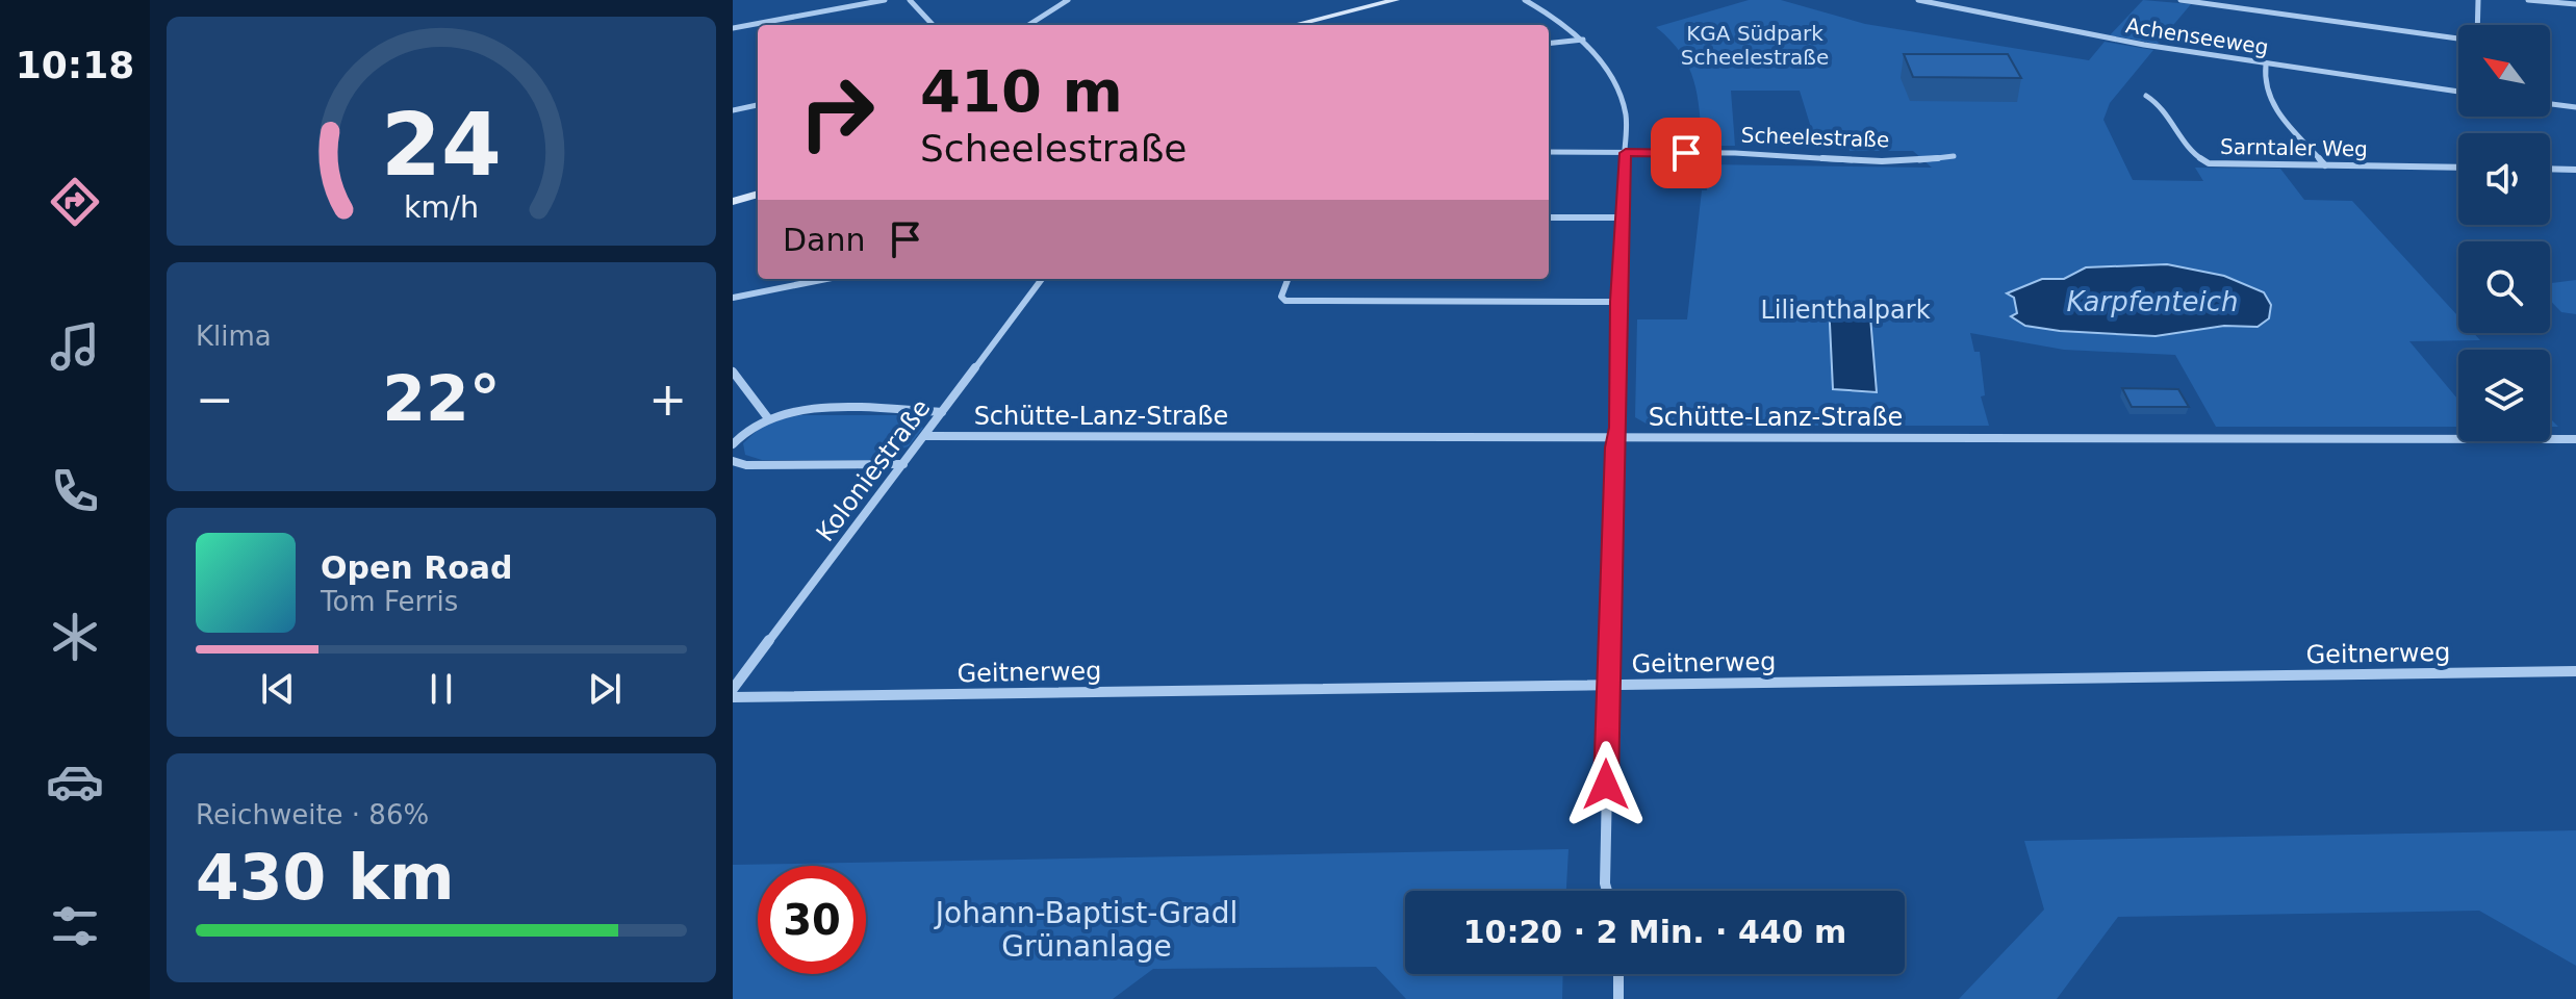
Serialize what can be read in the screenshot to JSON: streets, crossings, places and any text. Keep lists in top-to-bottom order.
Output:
{
  "streets": {
    "street": [
      "Achenseeweg",
      "Scheelestraße",
      "Sarntaler Weg",
      "Schütte-Lanz-Straße",
      "Koloniestraße",
      "Geitnerweg"
    ]
  },
  "crossings": [
    ["Schütte-Lanz-Straße", "Koloniestraße"]
  ],
  "water": ["Karpfenteich"],
  "parks": ["KGA Südpark Scheelestraße", "Lilienthalpark", "Johann-Baptist-Gradl Grünanlage"],
  "north": "top left",
  "page": {
    "tabs": "10:18",
    "turn": ["410 m", "Scheelestraße"],
    "then": "Dann",
    "tile": [
      "Klima",
      ["Reichweite · 86%", "430 km"]
    ],
    "heat": ["−", "22°", "+"],
    "song": ["Open Road", "Tom Ferris"],
    "limit": "30",
    "trip": "10:20 · 2 Min. · 440 m",
    "gauge": ["24", "km/h"]
  }
}
